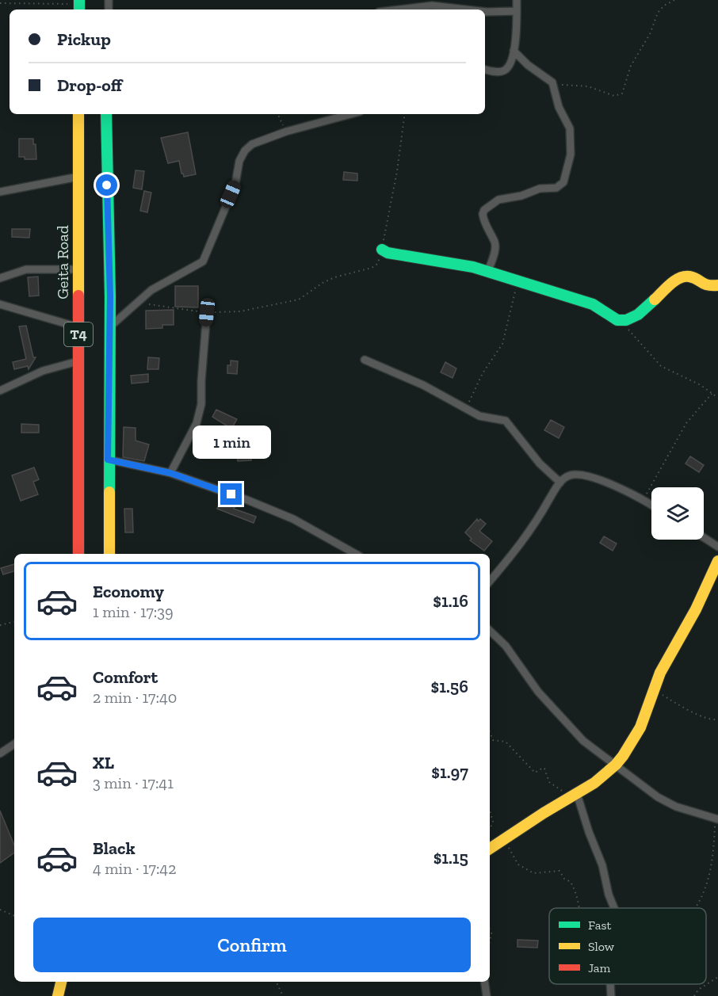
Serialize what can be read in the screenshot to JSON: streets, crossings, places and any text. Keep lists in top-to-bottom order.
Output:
{
  "streets": {
    "main road": ["Geita Road", "T4"]
  },
  "legend": ["Fast", "Slow", "Jam"],
  "page": {
    "banner": ["Pickup", "Drop-off"],
    "bubble": "1 min",
    "list": [
      {
        "name": "Economy",
        "note": "1 min · 17:39",
        "value": "$1.16"
      },
      {
        "name": "Comfort",
        "note": "2 min · 17:40",
        "value": "$1.56"
      },
      {
        "name": "XL",
        "note": "3 min · 17:41",
        "value": "$1.97"
      },
      {
        "name": "Black",
        "note": "4 min · 17:42",
        "value": "$1.15"
      }
    ],
    "buttons": "Confirm"
  }
}
